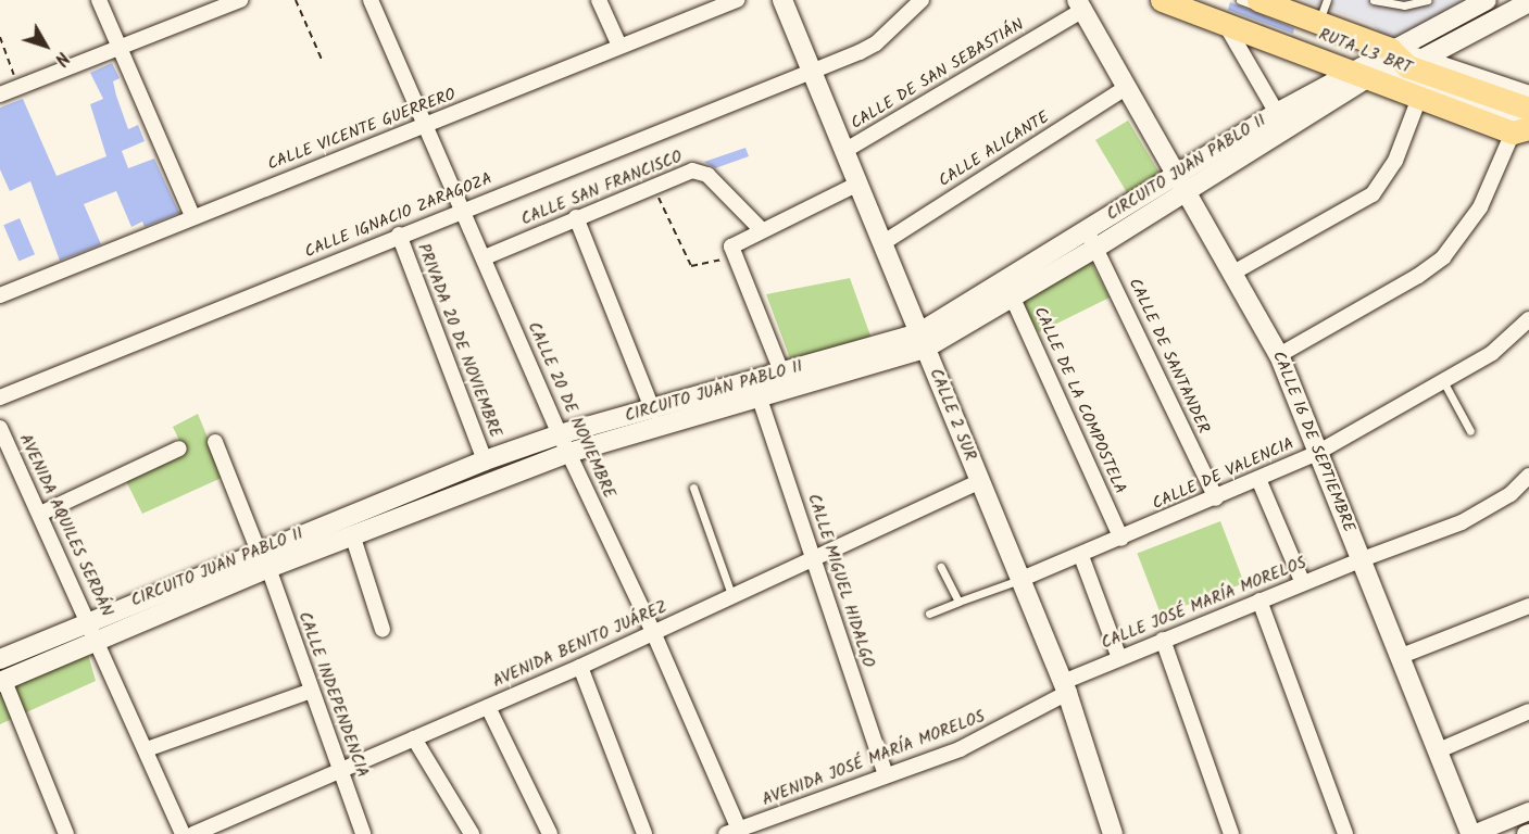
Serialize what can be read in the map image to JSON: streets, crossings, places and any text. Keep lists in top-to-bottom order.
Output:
{
  "streets": {
    "main road": ["CIRCUITO JUAN PABLO II", "CALLE 2 SUR", "CALLE 16 DE SEPTIEMBRE"],
    "street": [
      "CALLE DE SAN SEBASTIÁN",
      "CALLE VICENTE GUERRERO",
      "CALLE ALICANTE",
      "CALLE SAN FRANCISCO",
      "CALLE IGNACIO ZARAGOZA",
      "PRIVADA 20 DE NOVIEMBRE",
      "CALLE DE SANTANDER",
      "CALLE DE LA COMPOSTELA",
      "CALLE 20 DE NOVIEMBRE",
      "CALLE DE VALENCIA",
      "AVENIDA AQUILES SERDÁN",
      "CALLE MIGUEL HIDALGO",
      "CALLE JOSÉ MARÍA MORELOS",
      "AVENIDA BENITO JUÁREZ",
      "CALLE INDEPENDENCIA",
      "AVENIDA JOSÉ MARÍA MORELOS"
    ],
    "lane": ["RUTA L3 BRT"]
  },
  "crossings": [
    ["RUTA L3 BRT", "CIRCUITO JUAN PABLO II"],
    ["CALLE DE SAN SEBASTIÁN", "CALLE 2 SUR"],
    ["CALLE DE SAN SEBASTIÁN", "CALLE 16 DE SEPTIEMBRE"],
    ["CALLE VICENTE GUERRERO", "CALLE 20 DE NOVIEMBRE"],
    ["CALLE ALICANTE", "CALLE 2 SUR"],
    ["CALLE ALICANTE", "CALLE 16 DE SEPTIEMBRE"],
    ["CIRCUITO JUAN PABLO II", "PRIVADA 20 DE NOVIEMBRE"],
    ["CIRCUITO JUAN PABLO II", "CALLE DE SANTANDER"],
    ["CIRCUITO JUAN PABLO II", "CALLE DE LA COMPOSTELA"],
    ["CIRCUITO JUAN PABLO II", "CALLE 20 DE NOVIEMBRE"],
    ["CIRCUITO JUAN PABLO II", "CALLE 2 SUR"],
    ["CIRCUITO JUAN PABLO II", "CALLE 16 DE SEPTIEMBRE"],
    ["CIRCUITO JUAN PABLO II", "AVENIDA AQUILES SERDÁN"],
    ["CIRCUITO JUAN PABLO II", "CALLE MIGUEL HIDALGO"],
    ["CIRCUITO JUAN PABLO II", "CALLE INDEPENDENCIA"],
    ["CALLE SAN FRANCISCO", "CALLE 20 DE NOVIEMBRE"],
    ["CALLE IGNACIO ZARAGOZA", "PRIVADA 20 DE NOVIEMBRE"],
    ["CALLE IGNACIO ZARAGOZA", "CALLE 20 DE NOVIEMBRE"],
    ["CALLE IGNACIO ZARAGOZA", "CALLE 2 SUR"],
    ["CALLE DE SANTANDER", "CALLE DE VALENCIA"],
    ["CALLE DE LA COMPOSTELA", "CALLE DE VALENCIA"],
    ["CALLE 20 DE NOVIEMBRE", "AVENIDA BENITO JUÁREZ"],
    ["CALLE 20 DE NOVIEMBRE", "AVENIDA JOSÉ MARÍA MORELOS"],
    ["CALLE 2 SUR", "CALLE DE VALENCIA"],
    ["CALLE 2 SUR", "CALLE JOSÉ MARÍA MORELOS"],
    ["CALLE 2 SUR", "AVENIDA BENITO JUÁREZ"],
    ["CALLE 2 SUR", "AVENIDA JOSÉ MARÍA MORELOS"],
    ["CALLE 16 DE SEPTIEMBRE", "CALLE DE VALENCIA"],
    ["CALLE 16 DE SEPTIEMBRE", "CALLE JOSÉ MARÍA MORELOS"],
    ["CALLE MIGUEL HIDALGO", "AVENIDA BENITO JUÁREZ"],
    ["CALLE MIGUEL HIDALGO", "AVENIDA JOSÉ MARÍA MORELOS"],
    ["CALLE JOSÉ MARÍA MORELOS", "AVENIDA JOSÉ MARÍA MORELOS"],
    ["AVENIDA BENITO JUÁREZ", "CALLE INDEPENDENCIA"]
  ],
  "north": "bottom right"
}
